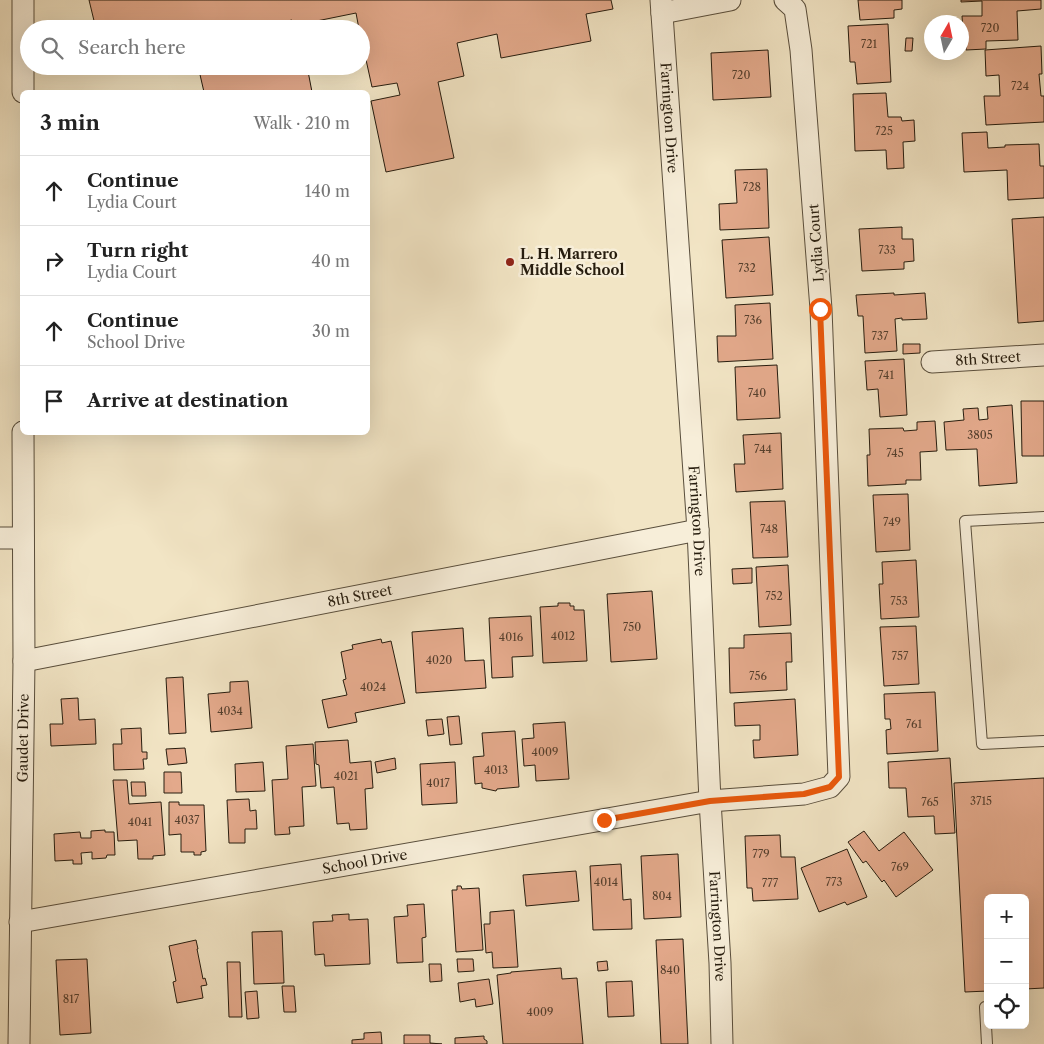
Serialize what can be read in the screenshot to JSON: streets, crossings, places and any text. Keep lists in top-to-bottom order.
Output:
{
  "streets": {
    "street": [
      "Farrington Drive",
      "Lydia Court",
      "8th Street",
      "Gaudet Drive",
      "School Drive"
    ]
  },
  "crossings": [
    ["Farrington Drive", "Lydia Court"],
    ["Farrington Drive", "8th Street"],
    ["Farrington Drive", "School Drive"],
    ["Lydia Court", "School Drive"],
    ["8th Street", "Gaudet Drive"],
    ["Gaudet Drive", "School Drive"]
  ],
  "places": ["L. H. Marrero Middle School"],
  "house_numbers": [
    "720",
    "721",
    "720",
    "724",
    "725",
    "728",
    "733",
    "732",
    "736",
    "737",
    "741",
    "740",
    "3805",
    "744",
    "745",
    "749",
    "748",
    "752",
    "753",
    "750",
    "4012",
    "4016",
    "757",
    "4020",
    "756",
    "4024",
    "4034",
    "761",
    "4009",
    "4013",
    "4021",
    "4017",
    "3715",
    "765",
    "4037",
    "4041",
    "779",
    "769",
    "4014",
    "773",
    "777",
    "804",
    "840",
    "817",
    "4009"
  ],
  "north": "top",
  "page": {
    "search": "Search here",
    "heading": ["3 min", "Walk · 210 m"],
    "list": [
      ["Continue", "Lydia Court", "140 m"],
      ["Turn right", "Lydia Court", "40 m"],
      ["Continue", "School Drive", "30 m"],
      "Arrive at destination"
    ],
    "map_buttons": ["+", "−"]
  }
}
